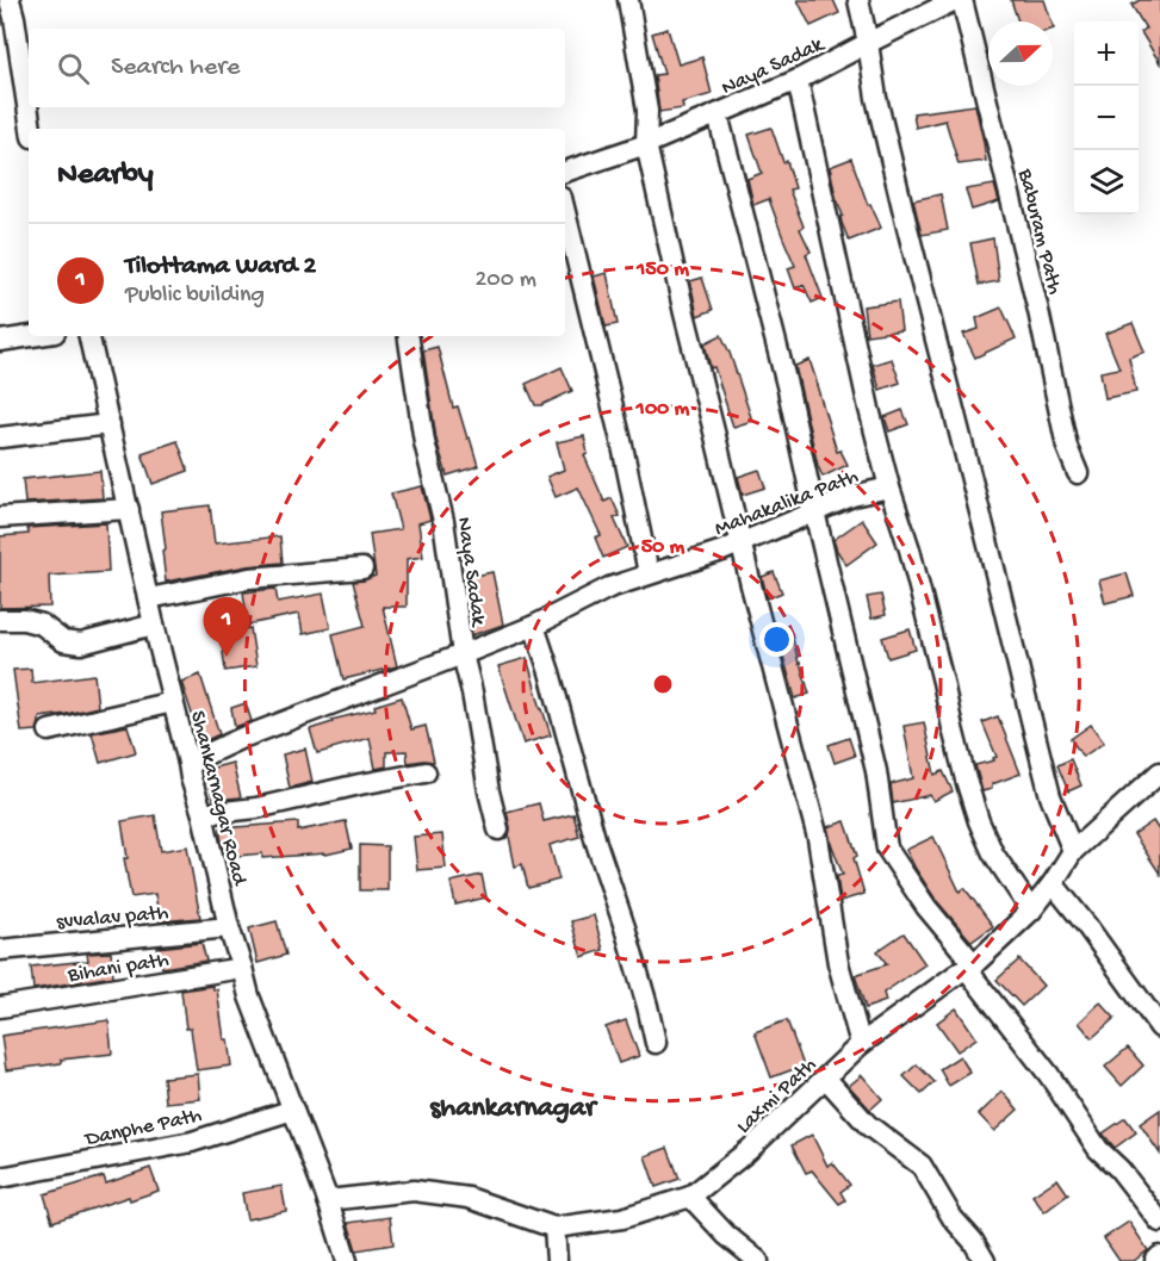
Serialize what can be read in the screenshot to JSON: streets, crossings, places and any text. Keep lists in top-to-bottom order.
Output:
{
  "streets": {
    "street": [
      "Naya Sadak",
      "Baburam Path",
      "Mahakalika Path",
      "Shankarnagar Road",
      "svvalav path",
      "Bihani path",
      "Laxmi Path",
      "Danphe Path"
    ]
  },
  "crossings": [
    ["Naya Sadak", "Mahakalika Path"],
    ["Naya Sadak", "Shankarnagar Road"],
    ["Shankarnagar Road", "svvalav path"],
    ["Shankarnagar Road", "Bihani path"],
    ["Shankarnagar Road", "Laxmi Path"],
    ["Shankarnagar Road", "Danphe Path"]
  ],
  "districts": ["shankarnagar"],
  "north": "right",
  "page": {
    "map_buttons": ["+", "−"],
    "search": "Search here",
    "heading": "Nearby",
    "list": [
      {
        "mark": "1",
        "name": "Tilottama Ward 2",
        "note": "Public building",
        "value": "200 m"
      }
    ],
    "pins": "1"
  },
  "rings": ["150 m", "100 m", "50 m"]
}
